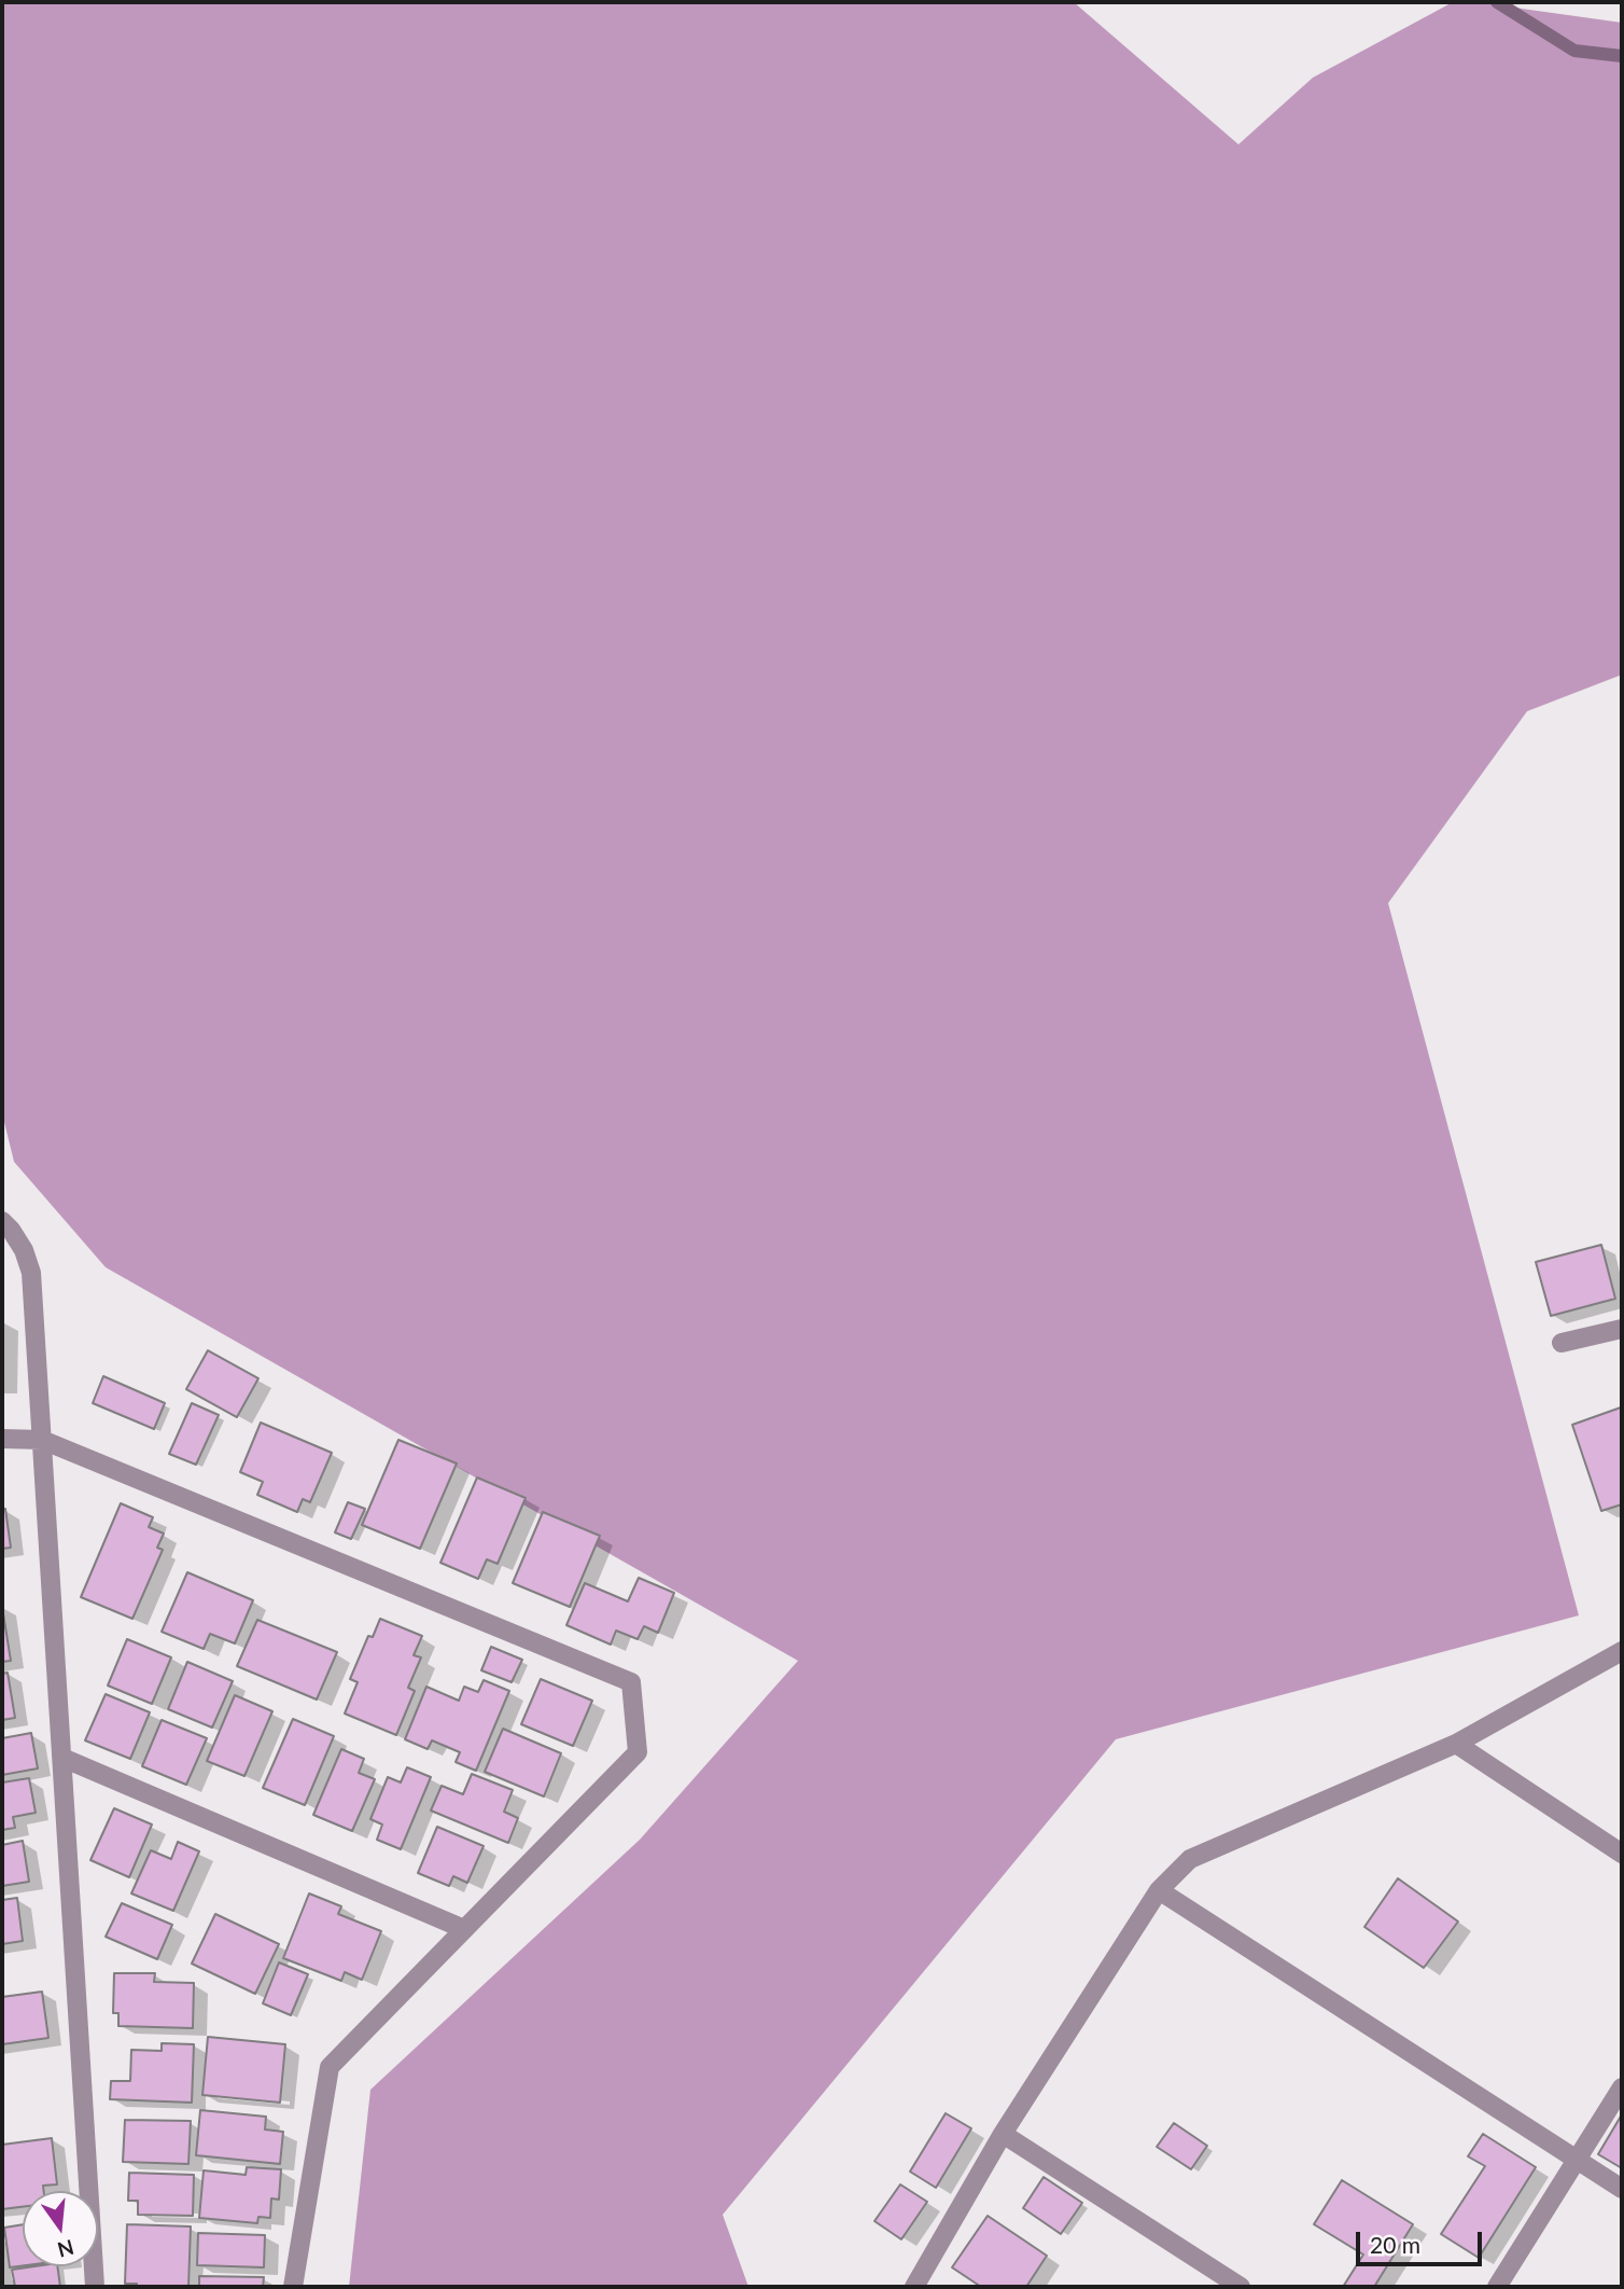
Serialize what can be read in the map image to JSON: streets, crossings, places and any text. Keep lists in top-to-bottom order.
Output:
{
  "scale_bar": "20 m",
  "north": "bottom"
}
